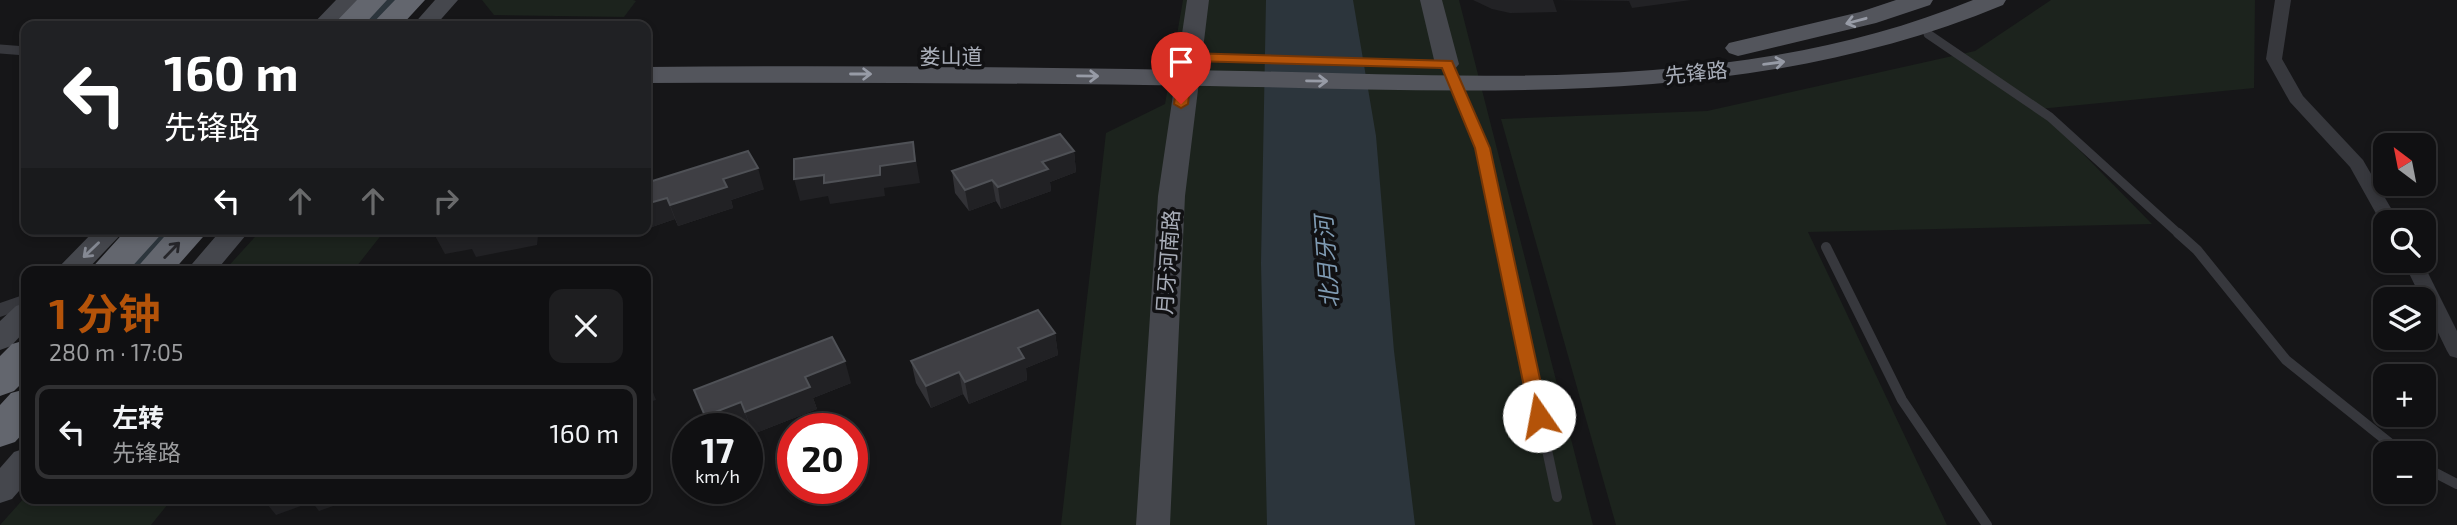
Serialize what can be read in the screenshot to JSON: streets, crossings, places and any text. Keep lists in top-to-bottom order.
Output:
{
  "streets": {
    "main road": ["娄山道", "先锋路"],
    "street": ["月牙河南路"]
  },
  "crossings": [
    ["娄山道", "先锋路"],
    ["娄山道", "月牙河南路"]
  ],
  "water": ["北月牙河"],
  "north": "top left",
  "page": {
    "turn": ["160 m", "先锋路"],
    "map_buttons": ["+", "−"],
    "heading": ["1 分钟", "280 m · 17:05"],
    "list": [
      {
        "name": "左转",
        "note": "先锋路",
        "value": "160 m"
      }
    ],
    "speed": "17 km/h",
    "limit": "20"
  }
}
